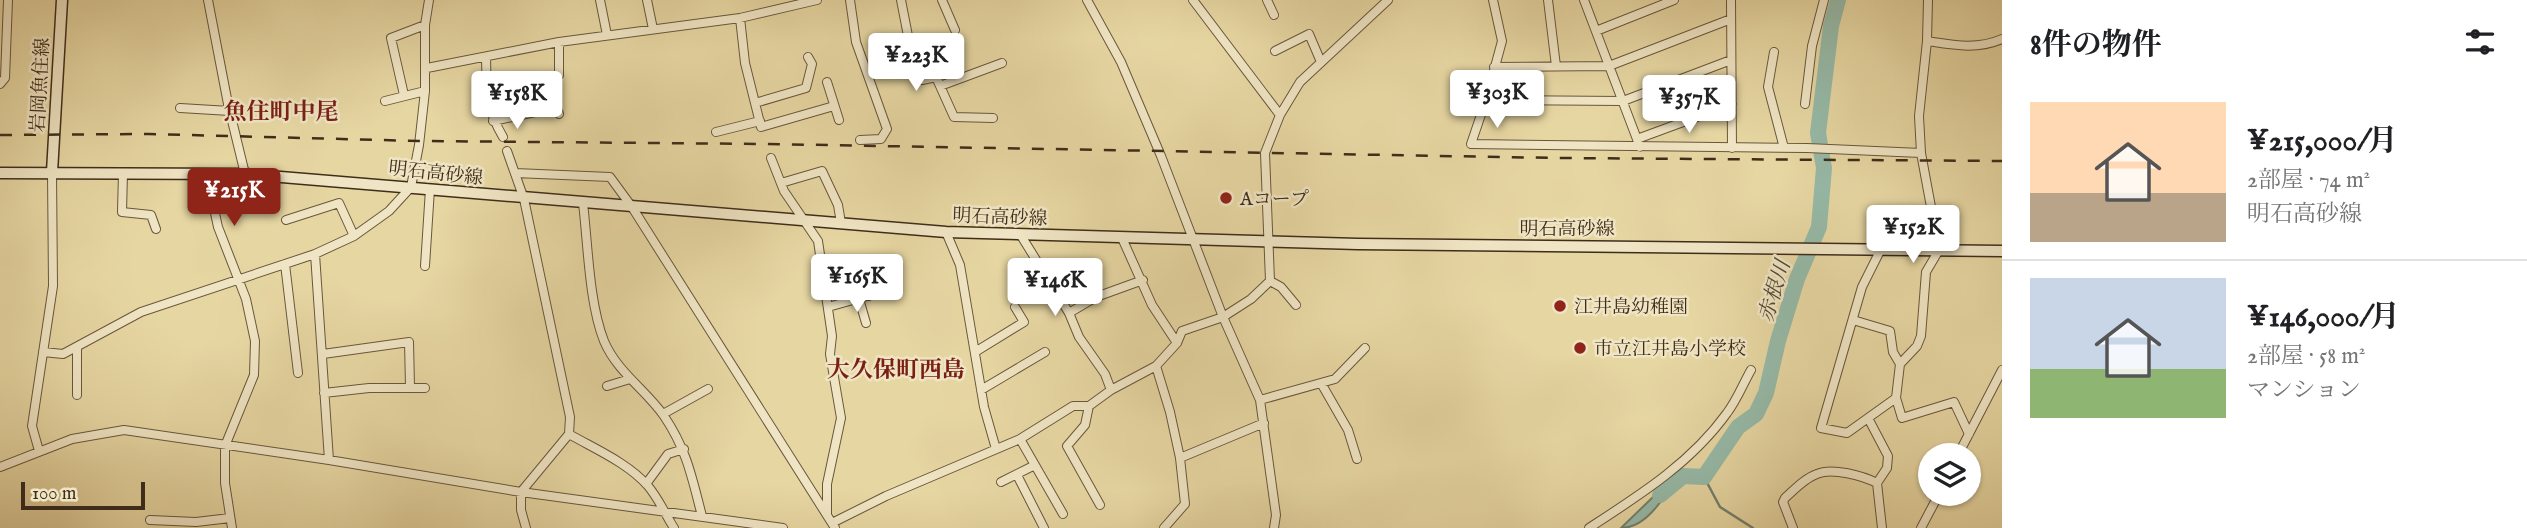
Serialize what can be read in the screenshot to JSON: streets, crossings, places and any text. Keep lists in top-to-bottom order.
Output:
{
  "streets": {
    "main road": ["岩岡魚住線", "明石高砂線"]
  },
  "crossings": [
    ["岩岡魚住線", "明石高砂線"]
  ],
  "districts": ["魚住町中尾", "大久保町西島"],
  "water": ["赤根川"],
  "places": ["Aコープ", "江井島幼稚園", "市立江井島小学校"],
  "scale_bar": "100 m",
  "page": {
    "heading": "8件の物件",
    "price": [
      "¥223K",
      "¥303K",
      "¥158K",
      "¥357K",
      "¥215K",
      "¥152K",
      "¥165K",
      "¥146K"
    ],
    "list": [
      {
        "name": "¥215,000/月",
        "note": "2部屋 · 74 m² · 明石高砂線"
      },
      {
        "name": "¥146,000/月",
        "note": "2部屋 · 58 m² · マンション"
      }
    ],
    "scale": "100 m"
  }
}
